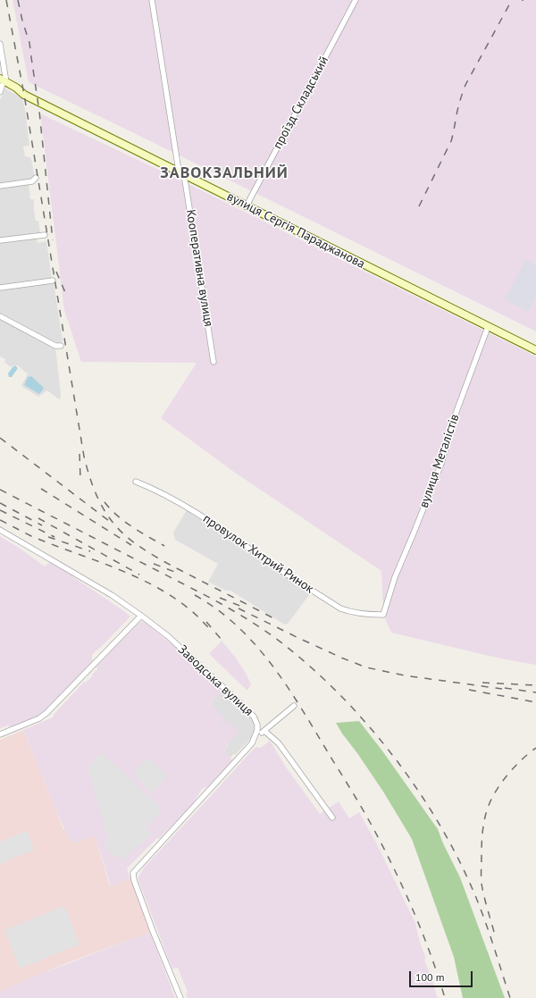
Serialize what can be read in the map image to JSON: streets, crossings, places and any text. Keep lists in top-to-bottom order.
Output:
{
  "streets": {
    "main road": ["вулиця Сергія Параджанова"],
    "street": [
      "проїзд Складський",
      "Кооперативна вулиця",
      "вулиця Металістів",
      "провулок Хитрий Ринок",
      "Заводська вулиця"
    ]
  },
  "crossings": [
    ["проїзд Складський", "вулиця Сергія Параджанова"],
    ["вулиця Сергія Параджанова", "Кооперативна вулиця"],
    ["вулиця Сергія Параджанова", "вулиця Металістів"],
    ["вулиця Металістів", "провулок Хитрий Ринок"]
  ],
  "districts": ["ЗАВОКЗАЛЬНИЙ"],
  "scale_bar": "100 m"
}
